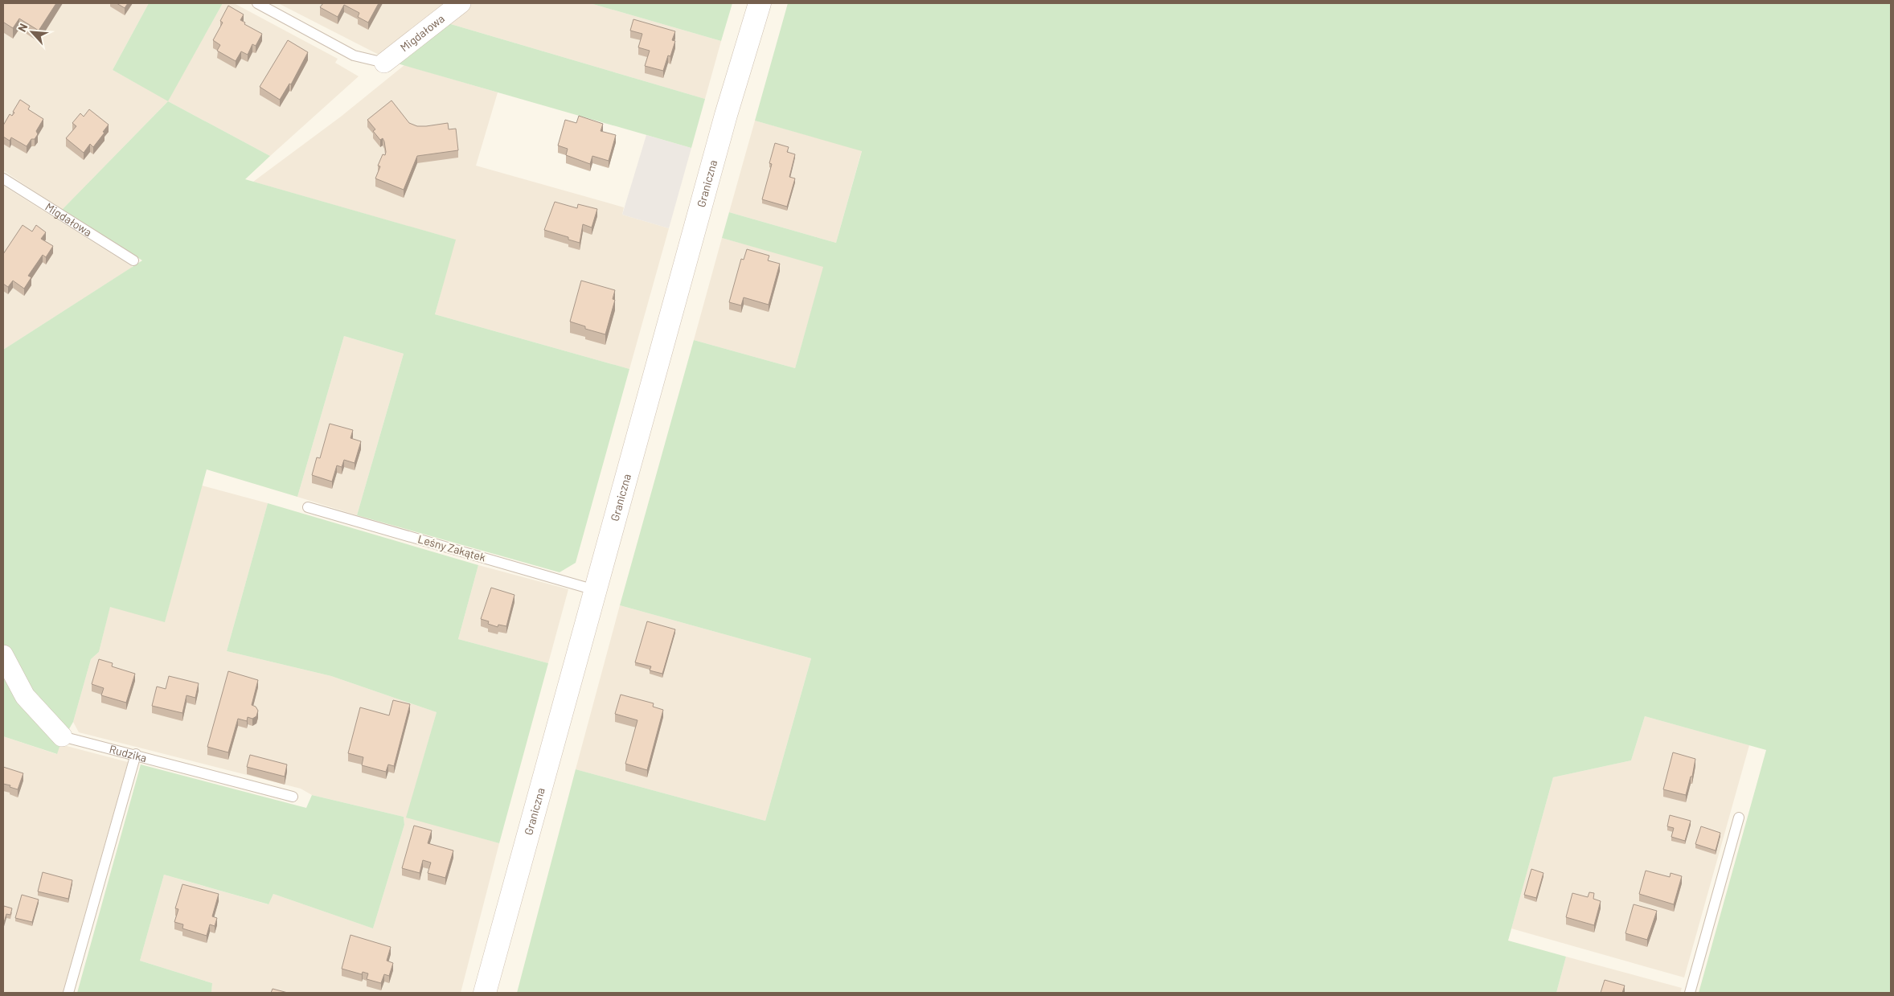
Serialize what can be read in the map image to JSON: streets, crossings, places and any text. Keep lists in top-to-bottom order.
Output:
{
  "streets": {
    "street": ["Migdałowa", "Graniczna", "Rudzika"],
    "lane": ["Leśny Zakątek"]
  },
  "crossings": [
    ["Graniczna", "Leśny Zakątek"]
  ],
  "north": "top left"
}
